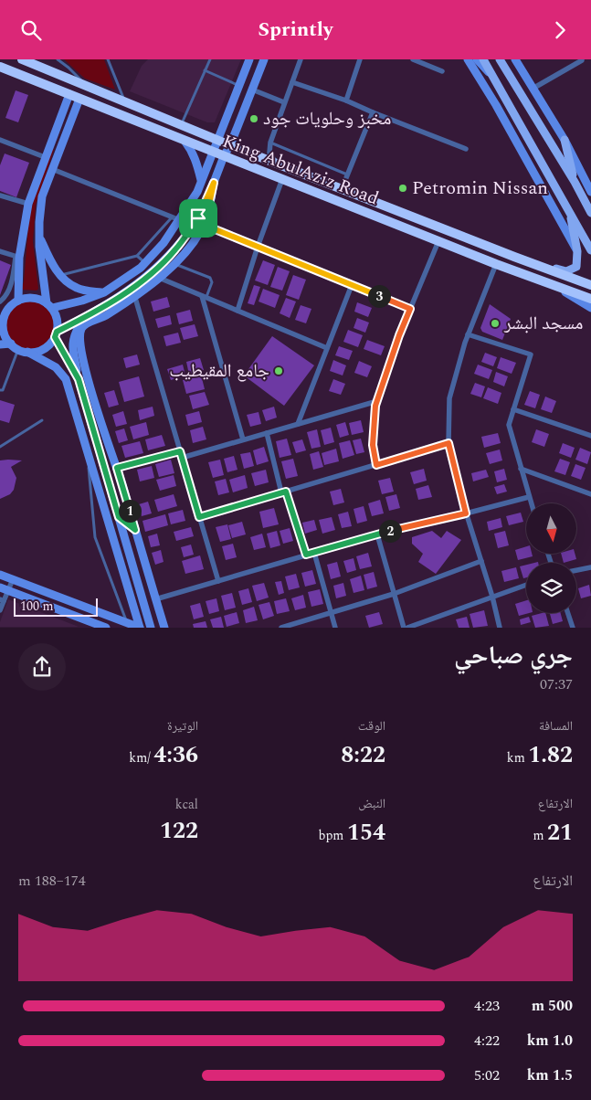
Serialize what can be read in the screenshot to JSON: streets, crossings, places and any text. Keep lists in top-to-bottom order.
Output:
{
  "streets": {
    "highway": ["King AbulAziz Road"]
  },
  "places": [
    "مخبز وحلويات جود",
    "Petromin Nissan",
    "مسجد البشر",
    "جامع المقيطيب"
  ],
  "scale_bar": "100 m",
  "north": "bottom",
  "page": {
    "header": "Sprintly",
    "pins": ["3", "1", "2"],
    "scale": "100 m",
    "heading": ["جري صباحي", "07:37"],
    "stats": [
      ["المسافة", "1.82 km"],
      ["الوقت", "8:22"],
      ["الوتيرة", "4:36 /km"],
      ["الارتفاع", "21 m"],
      ["النبض", "154 bpm"],
      ["kcal", "122"]
    ],
    "chart": ["الارتفاع", "174–188 m"],
    "list": [
      {
        "name": "500 m",
        "note": "4:23"
      },
      {
        "name": "1.0 km",
        "note": "4:22"
      },
      {
        "name": "1.5 km",
        "note": "5:02"
      }
    ]
  }
}
